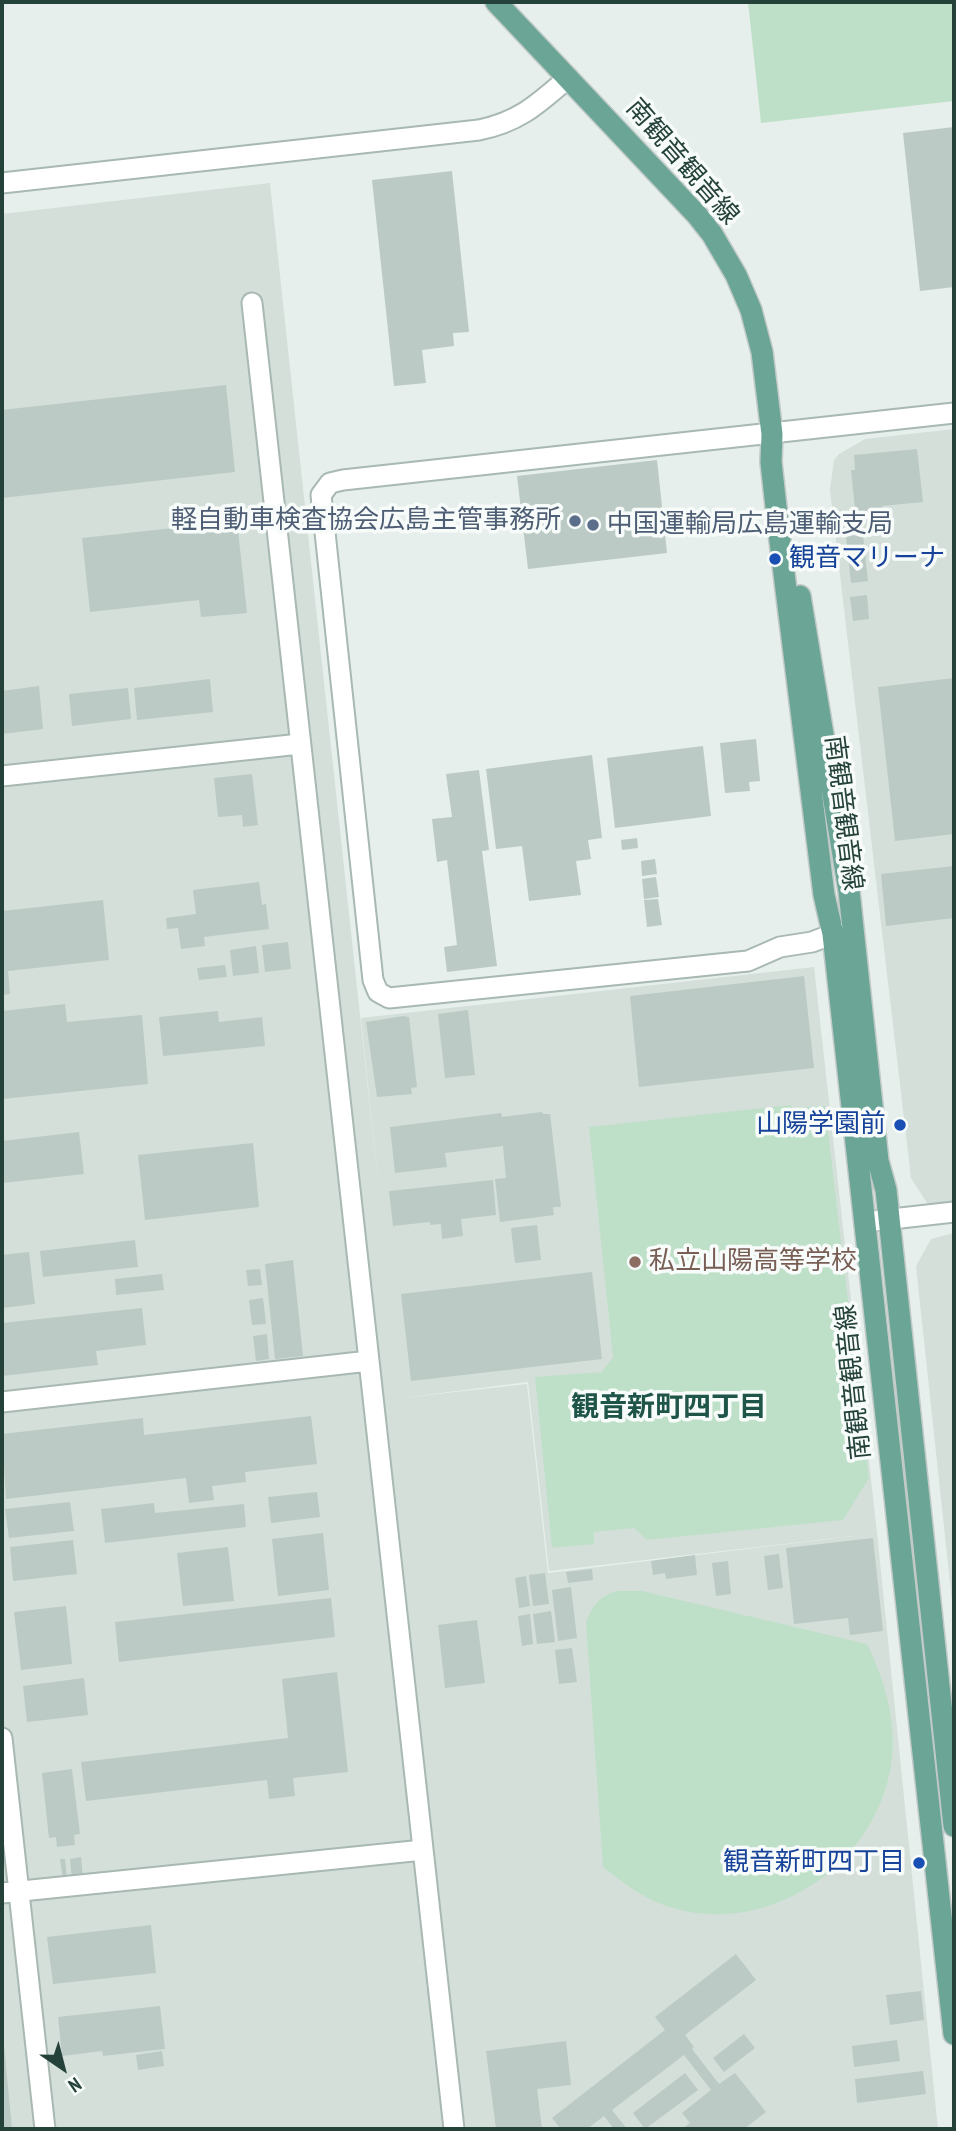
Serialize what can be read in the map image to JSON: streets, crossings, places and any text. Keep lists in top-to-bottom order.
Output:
{
  "streets": {
    "main road": ["南観音観音線"]
  },
  "districts": ["観音新町四丁目"],
  "places": [
    "軽自動車検査協会広島主管事務所",
    "中国運輸局広島運輸支局",
    "観音マリーナ",
    "山陽学園前",
    "私立山陽高等学校",
    "観音新町四丁目"
  ],
  "north": "bottom right"
}
